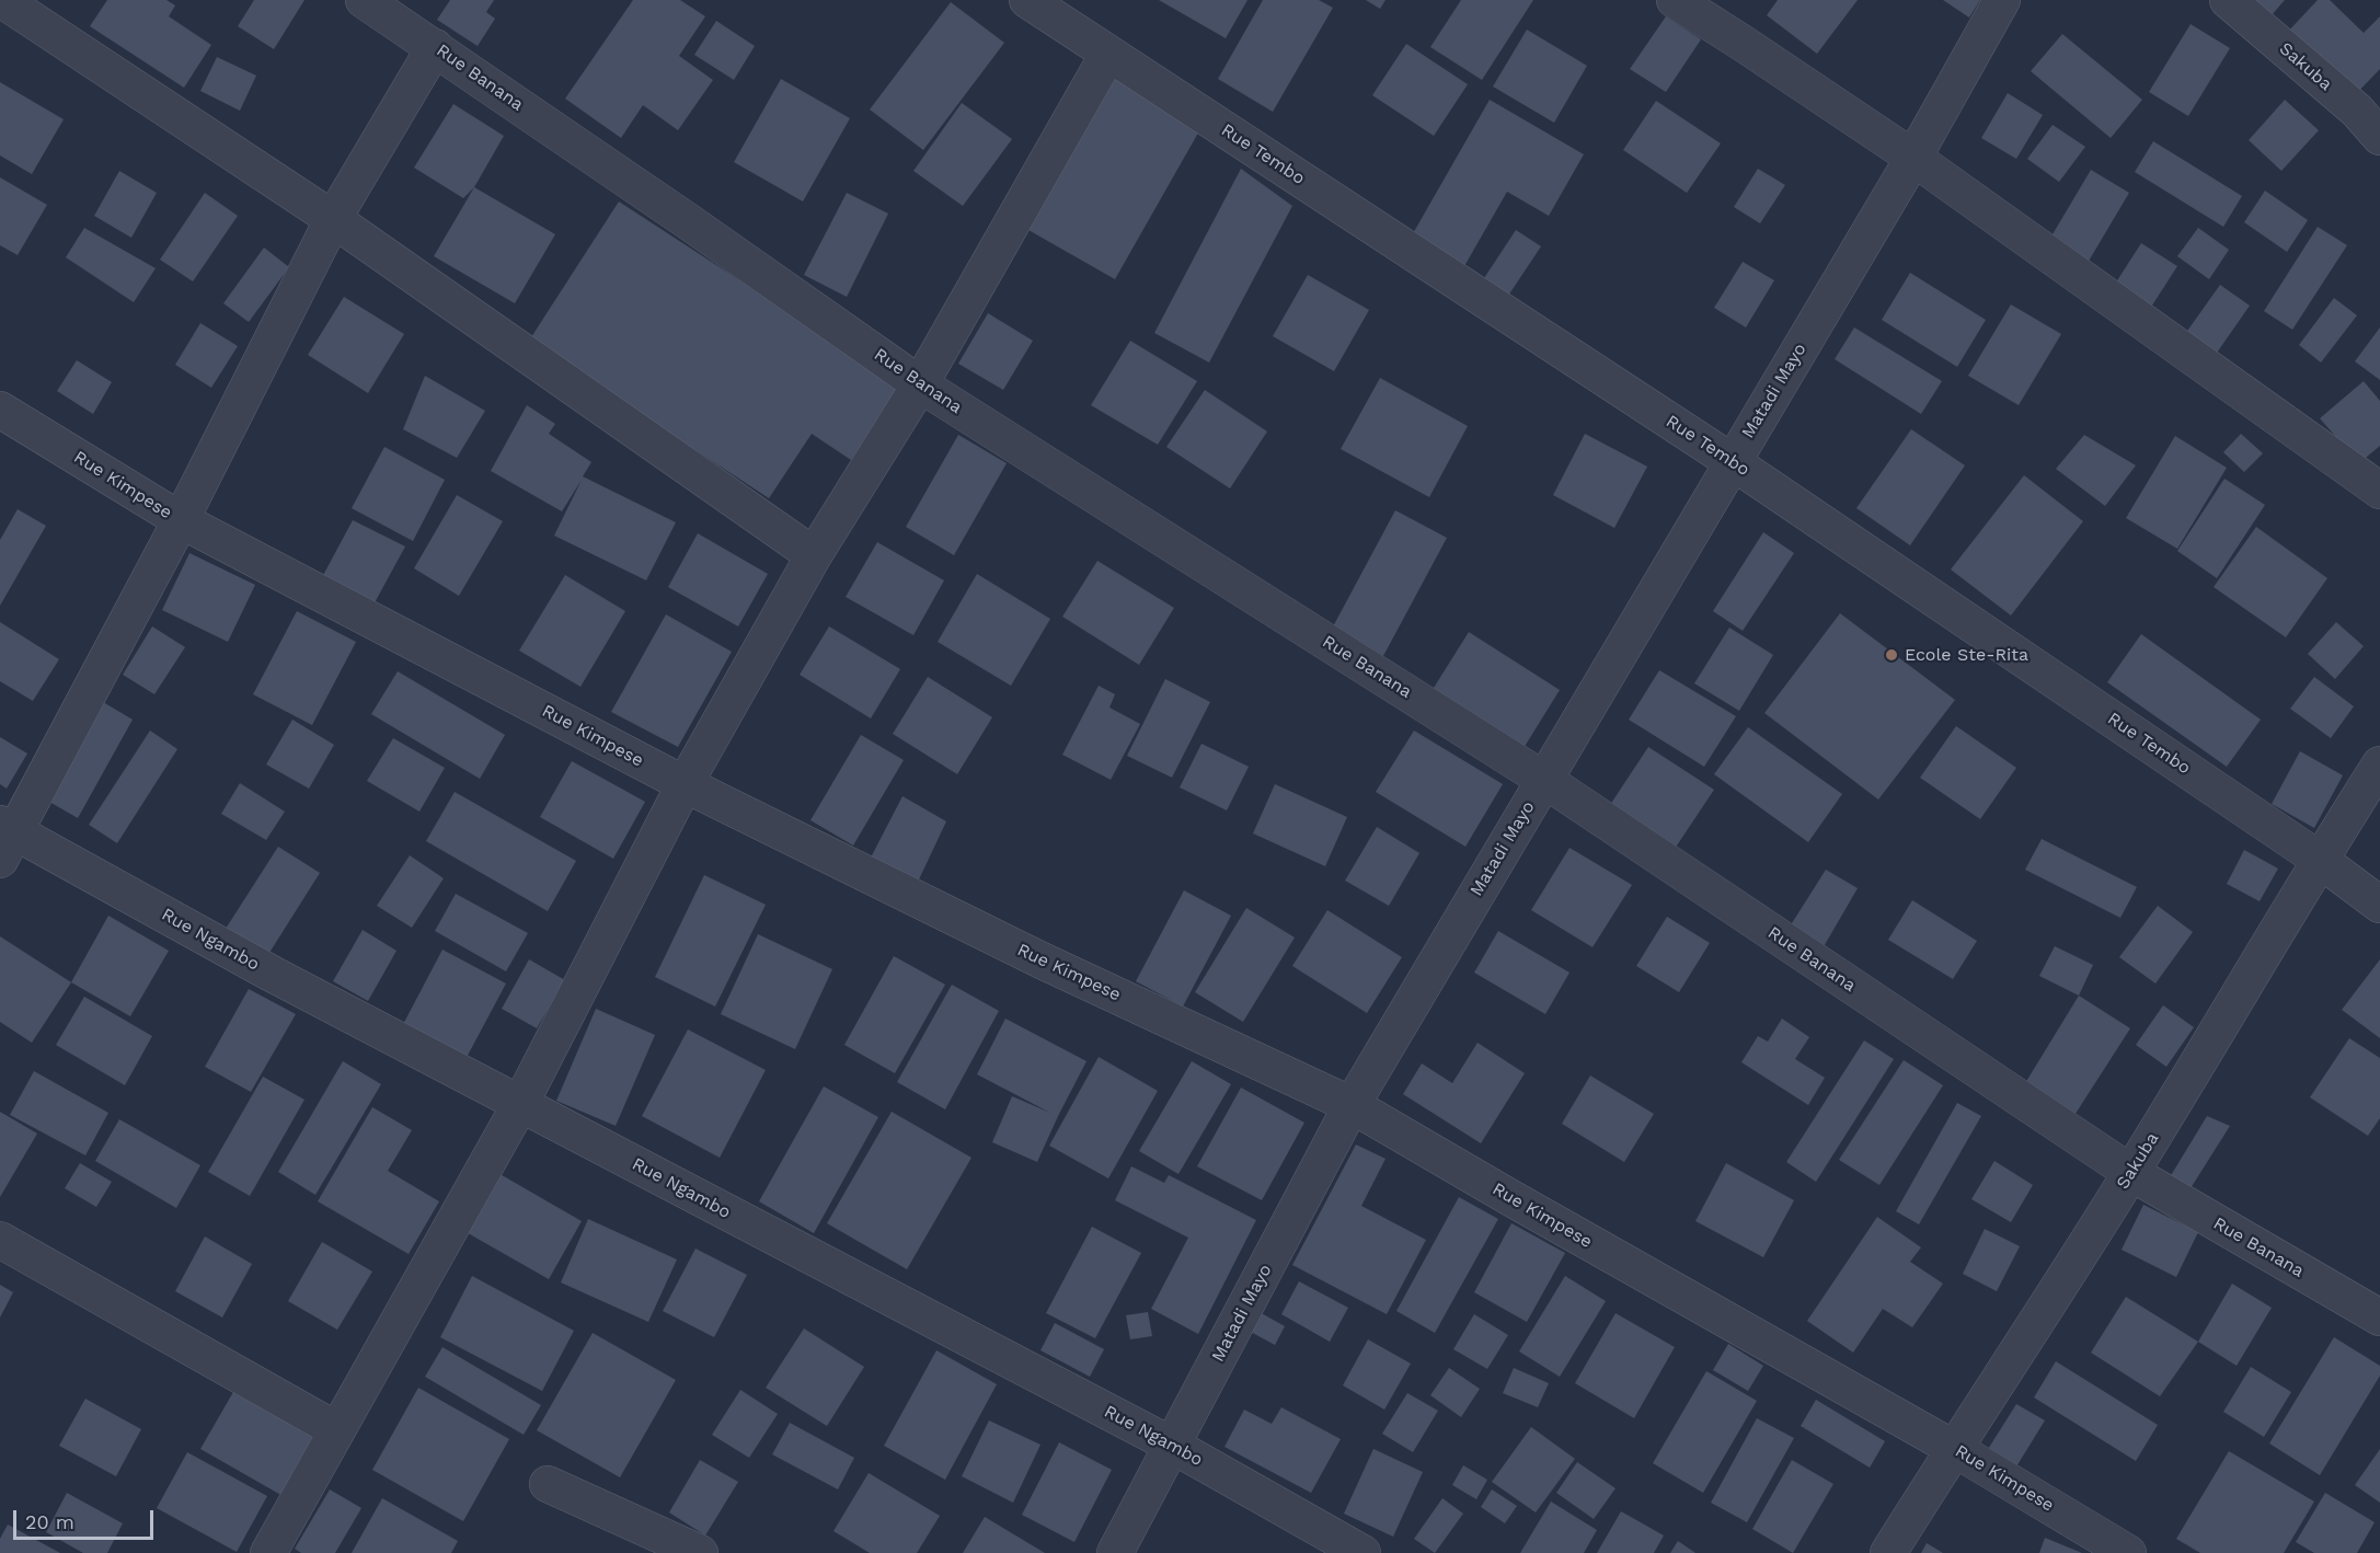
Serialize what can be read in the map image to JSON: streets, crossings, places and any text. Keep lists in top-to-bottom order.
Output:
{
  "streets": {
    "street": [
      "Sakuba",
      "Rue Banana",
      "Rue Tembo",
      "Matadi Mayo",
      "Rue Kimpese",
      "Rue Ngambo"
    ]
  },
  "crossings": [
    ["Sakuba", "Rue Banana"],
    ["Sakuba", "Rue Tembo"],
    ["Sakuba", "Rue Kimpese"],
    ["Rue Banana", "Matadi Mayo"],
    ["Rue Tembo", "Matadi Mayo"],
    ["Matadi Mayo", "Rue Kimpese"],
    ["Matadi Mayo", "Rue Ngambo"]
  ],
  "places": ["Ecole Ste-Rita"],
  "scale_bar": "20 m"
}
